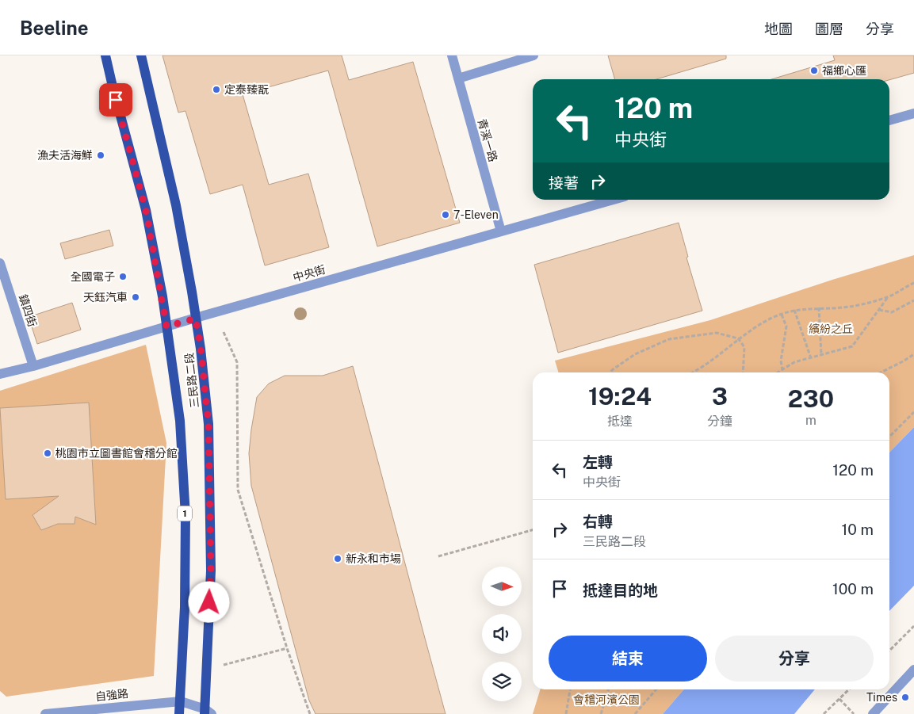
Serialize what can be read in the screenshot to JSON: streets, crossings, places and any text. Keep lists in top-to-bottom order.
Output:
{
  "streets": {
    "main road": ["三民路二段", "1"],
    "street": [
      "青溪一路",
      "中央街",
      "鎮四街",
      "自強路"
    ]
  },
  "crossings": [
    ["青溪一路", "中央街"],
    ["中央街", "鎮四街"],
    ["中央街", "三民路二段"],
    ["三民路二段", "1"],
    ["三民路二段", "自強路"],
    ["1", "自強路"]
  ],
  "parks": ["繽紛之丘", "會稽河濱公園"],
  "places": [
    "福鄉心匯",
    "定泰臻翫",
    "漁夫活海鮮",
    "7-Eleven",
    "全國電子",
    "天鈺汽車",
    "桃園市立圖書館會稽分館",
    "新永和市場",
    "Times"
  ],
  "north": "right",
  "page": {
    "header": "Beeline",
    "nav": ["地圖", "圖層", "分享"],
    "turn": ["120 m", "中央街"],
    "then": "接著",
    "eta": [
      "19:24",
      "抵達",
      "3",
      "分鐘",
      "230",
      "m"
    ],
    "list": [
      {
        "name": "左轉",
        "note": "中央街",
        "value": "120 m"
      },
      {
        "name": "右轉",
        "note": "三民路二段",
        "value": "10 m"
      },
      {
        "name": "抵達目的地",
        "value": "100 m"
      }
    ],
    "buttons": ["結束", "分享"]
  }
}
